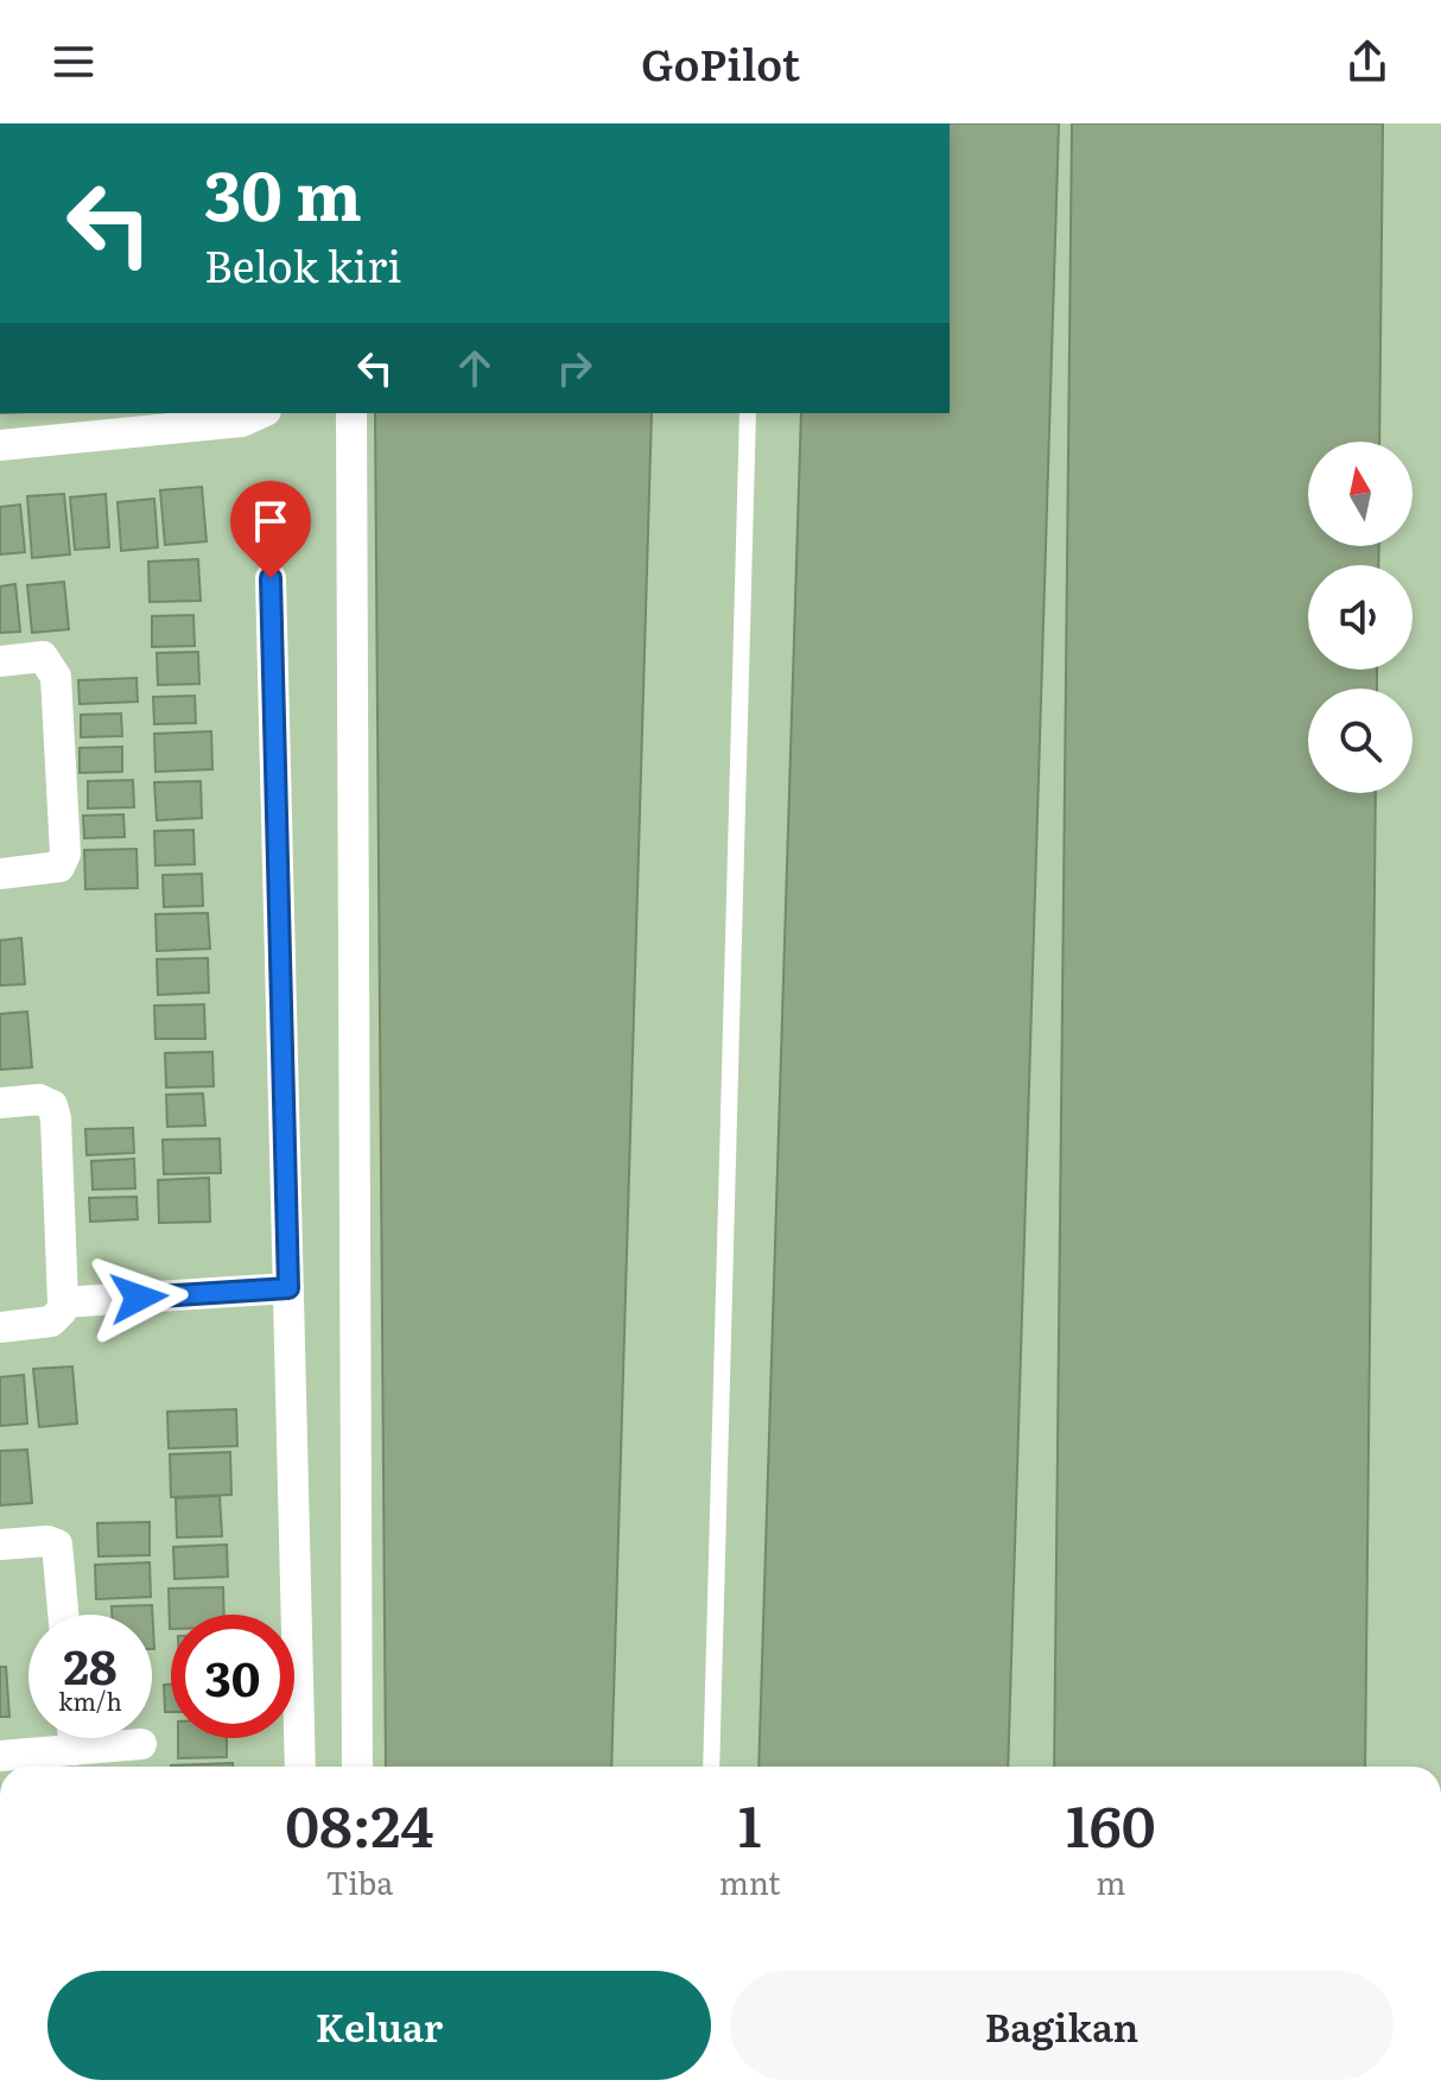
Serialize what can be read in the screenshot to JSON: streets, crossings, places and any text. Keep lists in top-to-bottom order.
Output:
{
  "north": "top",
  "page": {
    "header": "GoPilot",
    "turn": ["30 m", "Belok kiri"],
    "speed": "28 km/h",
    "limit": "30",
    "eta": [
      "08:24",
      "Tiba",
      "1",
      "mnt",
      "160",
      "m"
    ],
    "buttons": ["Keluar", "Bagikan"]
  }
}
